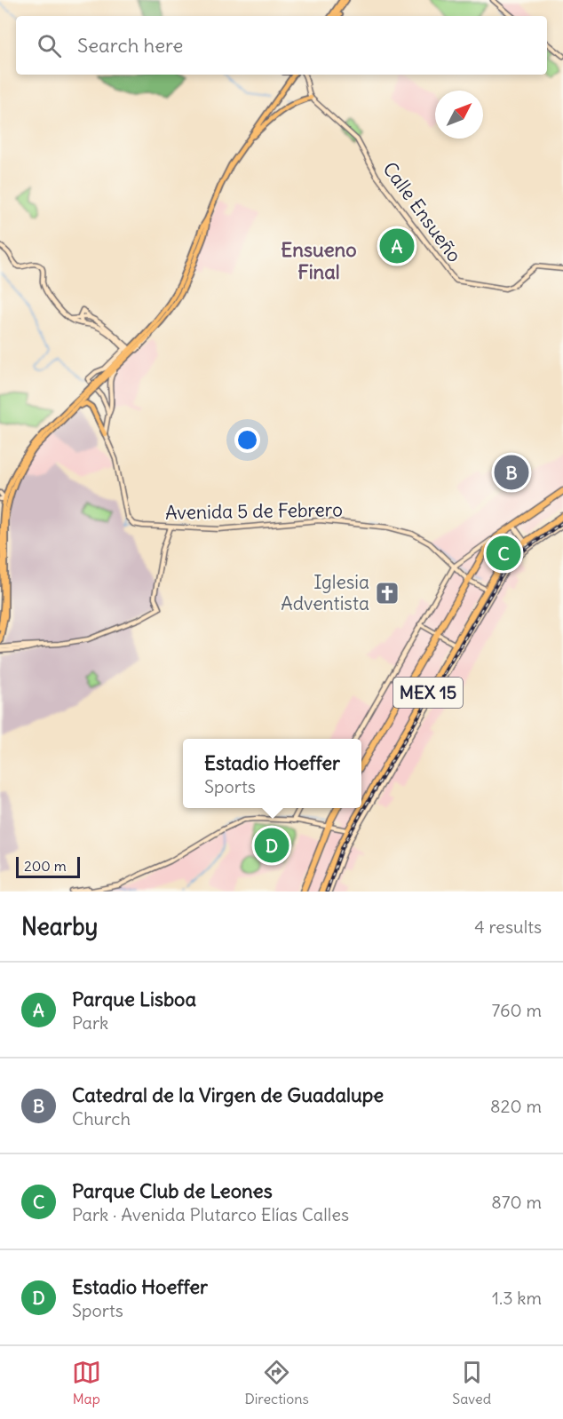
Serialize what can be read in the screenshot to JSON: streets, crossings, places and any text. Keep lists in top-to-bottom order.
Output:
{
  "streets": {
    "highway": ["MEX 15"],
    "street": ["Calle Ensueño", "Avenida 5 de Febrero"]
  },
  "crossings": [
    ["Avenida 5 de Febrero", "MEX 15"]
  ],
  "districts": ["Ensueno Final"],
  "places": {
    "church": ["Iglesia Adventista"]
  },
  "scale_bar": "200 m",
  "north": "top right",
  "page": {
    "search": "Search here",
    "pins": [
      "A",
      "B",
      "C",
      "D"
    ],
    "popup": ["Estadio Hoeffer", "Sports"],
    "scale": "200 m",
    "heading": ["Nearby", "4 results"],
    "list": [
      {
        "mark": "A",
        "name": "Parque Lisboa",
        "note": "Park",
        "value": "760 m"
      },
      {
        "mark": "B",
        "name": "Catedral de la Virgen de Guadalupe",
        "note": "Church",
        "value": "820 m"
      },
      {
        "mark": "C",
        "name": "Parque Club de Leones",
        "note": "Park · Avenida Plutarco Elías Calles",
        "value": "870 m"
      },
      {
        "mark": "D",
        "name": "Estadio Hoeffer",
        "note": "Sports",
        "value": "1.3 km"
      }
    ],
    "nav": ["Map", "Directions", "Saved"]
  }
}
